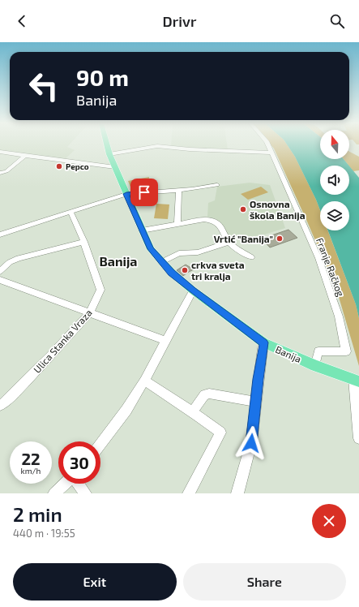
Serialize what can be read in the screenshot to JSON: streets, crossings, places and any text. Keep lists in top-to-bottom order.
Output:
{
  "streets": {
    "main road": ["Banija"],
    "street": ["Franje Račkog", "Ulica Stanka Vraza"]
  },
  "crossings": [
    ["Franje Račkog", "Banija"]
  ],
  "districts": ["Banija"],
  "places": [
    "Pepco",
    "Osnovna škola Banija",
    "Vrtić \"Banija\"",
    "crkva sveta tri kralja"
  ],
  "north": "top",
  "page": {
    "header": "Drivr",
    "turn": ["90 m", "Banija"],
    "speed": "22 km/h",
    "limit": "30",
    "heading": ["2 min", "440 m · 19:55"],
    "buttons": ["Exit", "Share"]
  }
}
